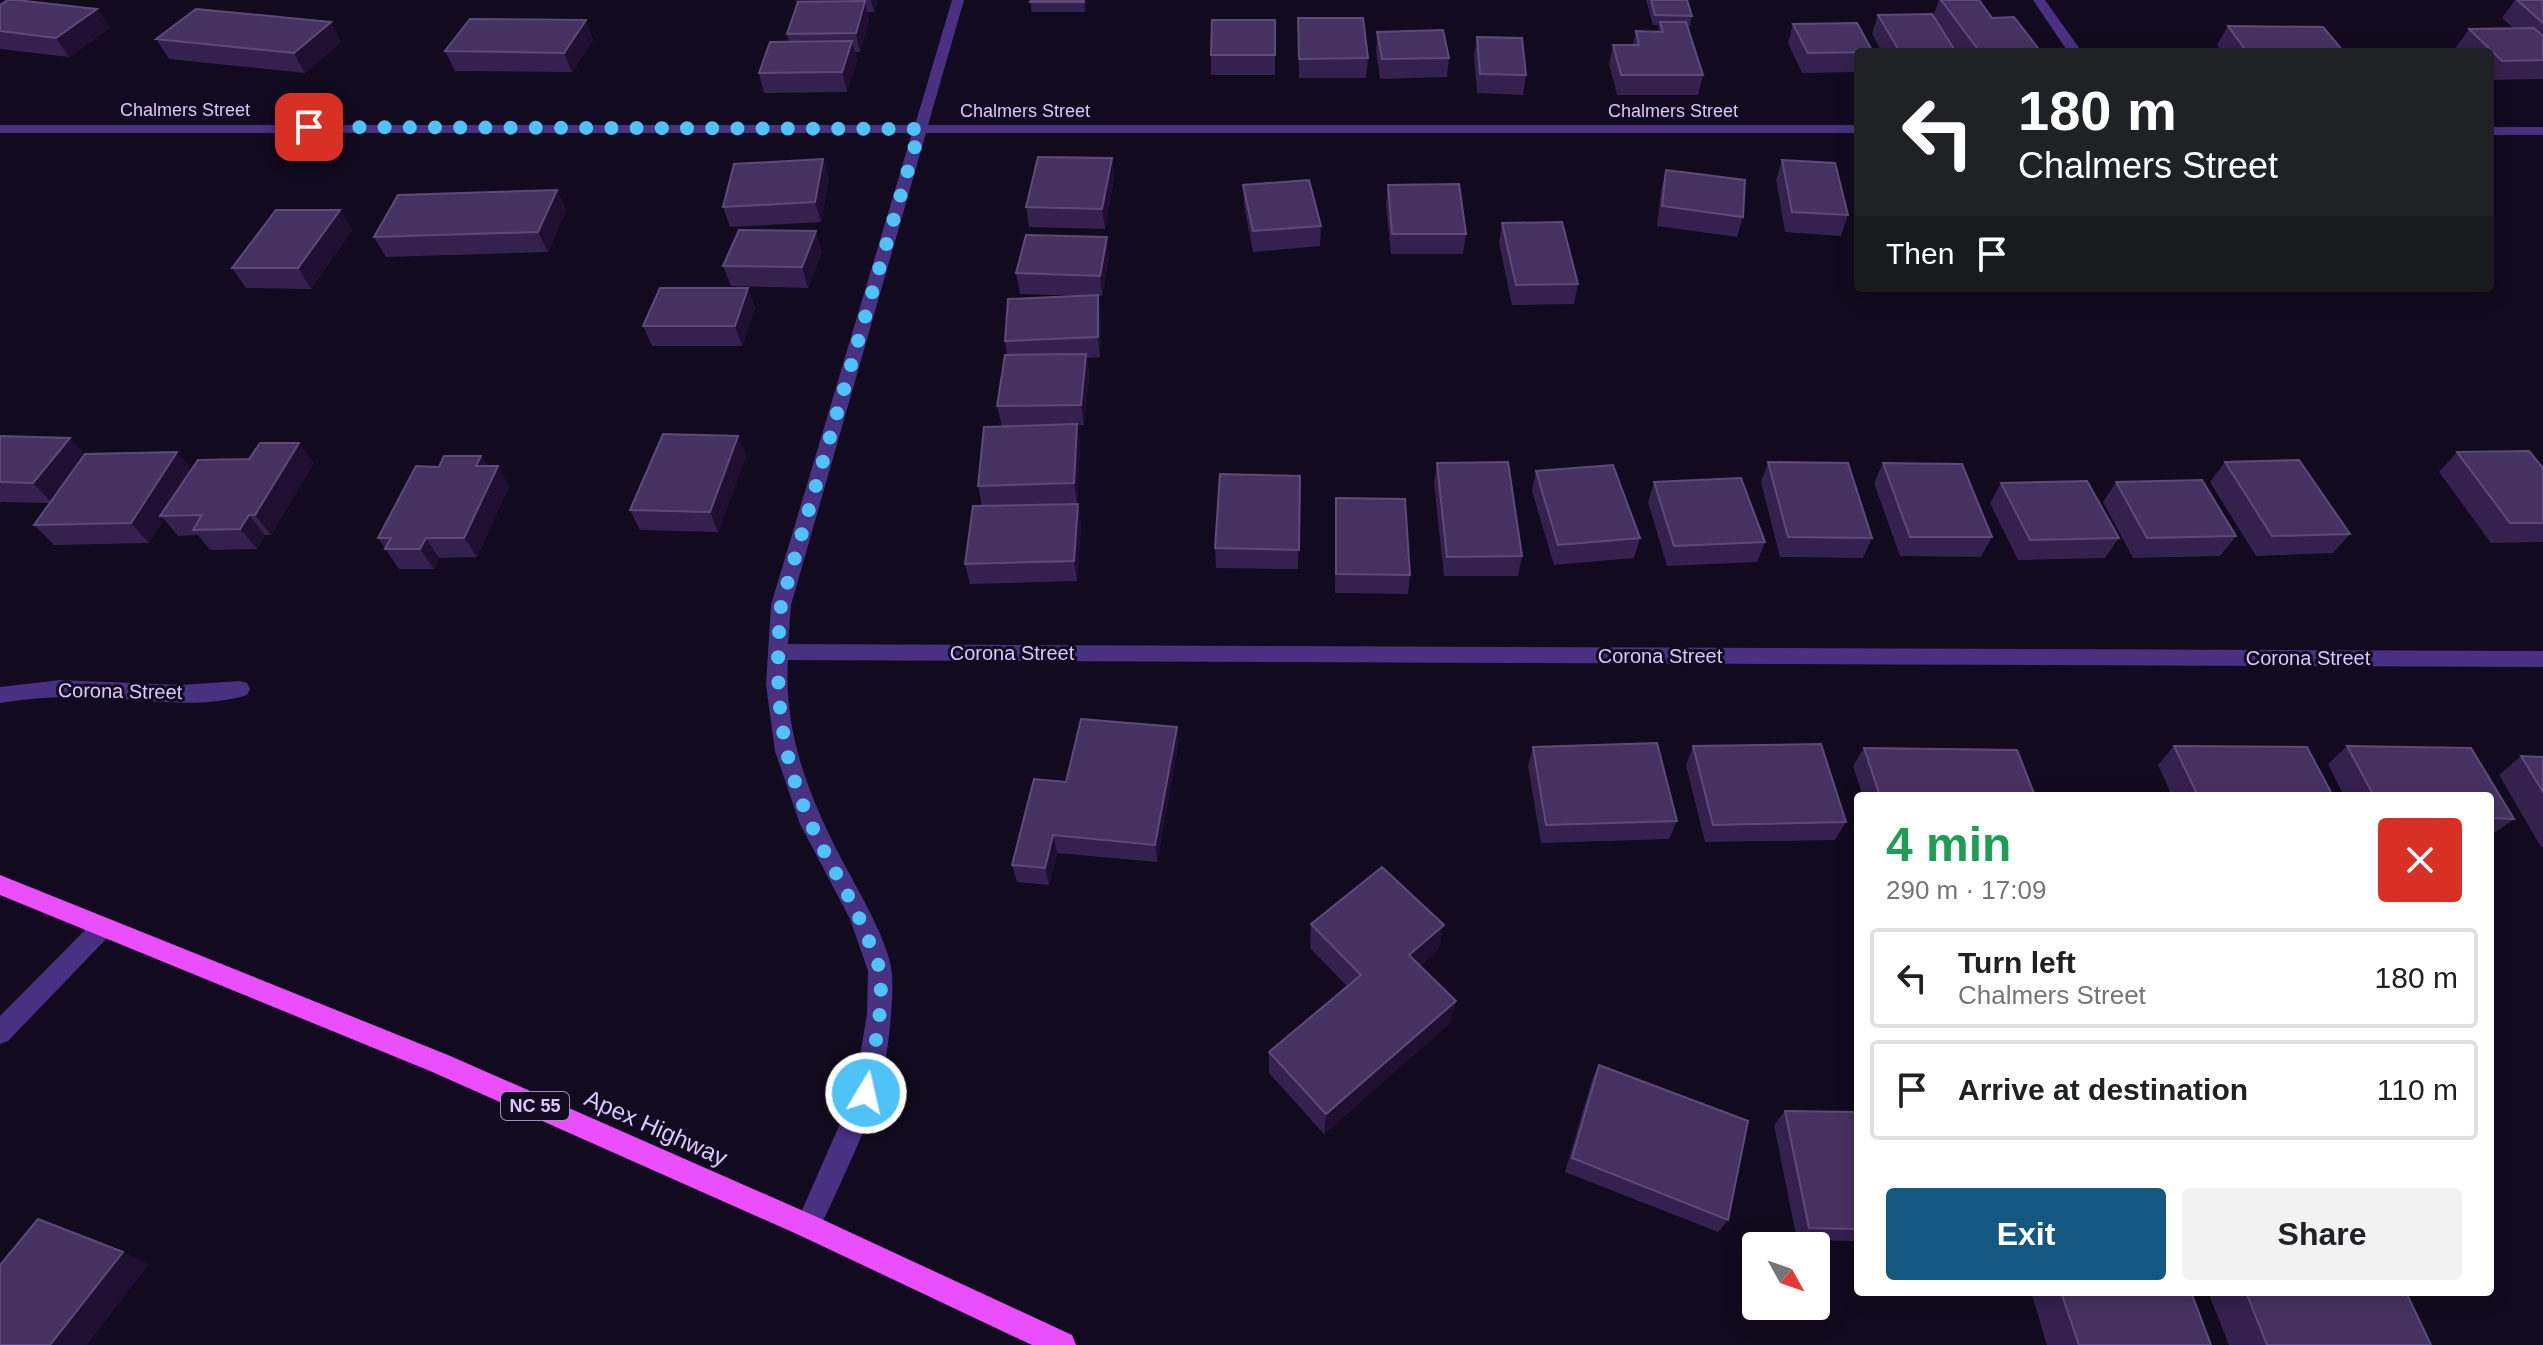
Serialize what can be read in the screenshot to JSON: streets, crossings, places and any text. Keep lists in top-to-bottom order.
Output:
{
  "streets": {
    "main road": ["NC 55", "Apex Highway"],
    "street": ["Chalmers Street", "Corona Street"]
  },
  "north": "bottom right",
  "page": {
    "turn": ["180 m", "Chalmers Street"],
    "then": "Then",
    "heading": ["4 min", "290 m · 17:09"],
    "list": [
      {
        "name": "Turn left",
        "note": "Chalmers Street",
        "value": "180 m"
      },
      {
        "name": "Arrive at destination",
        "value": "110 m"
      }
    ],
    "buttons": ["Exit", "Share"]
  }
}
